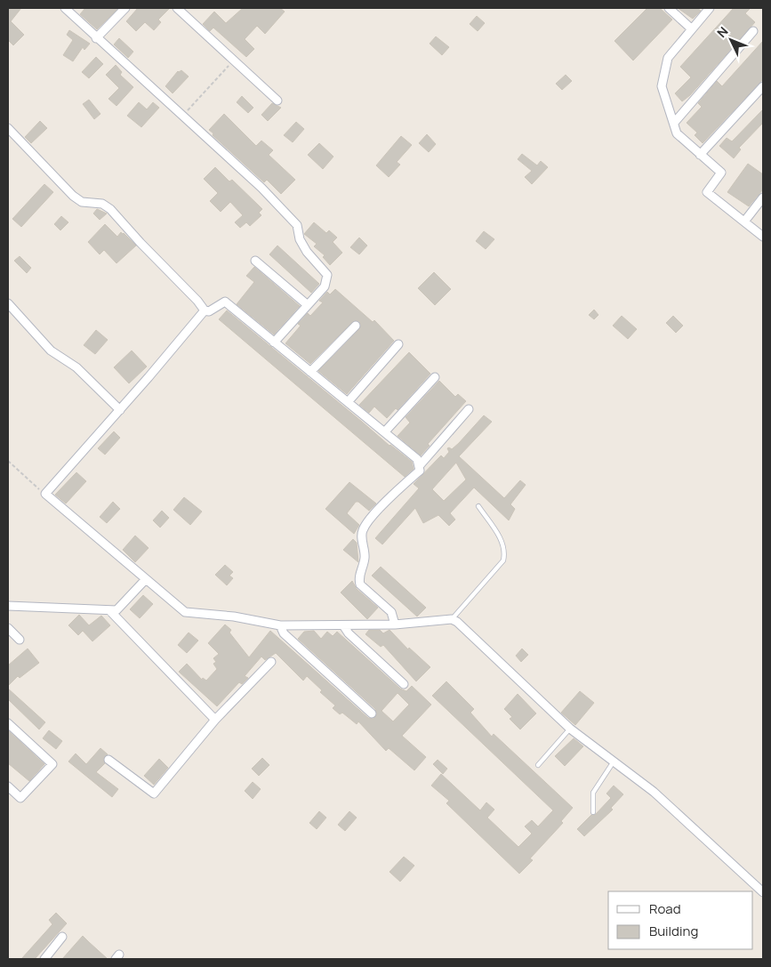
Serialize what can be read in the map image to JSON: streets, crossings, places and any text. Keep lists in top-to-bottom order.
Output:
{
  "legend": ["Road", "Building"],
  "north": "top left"
}
